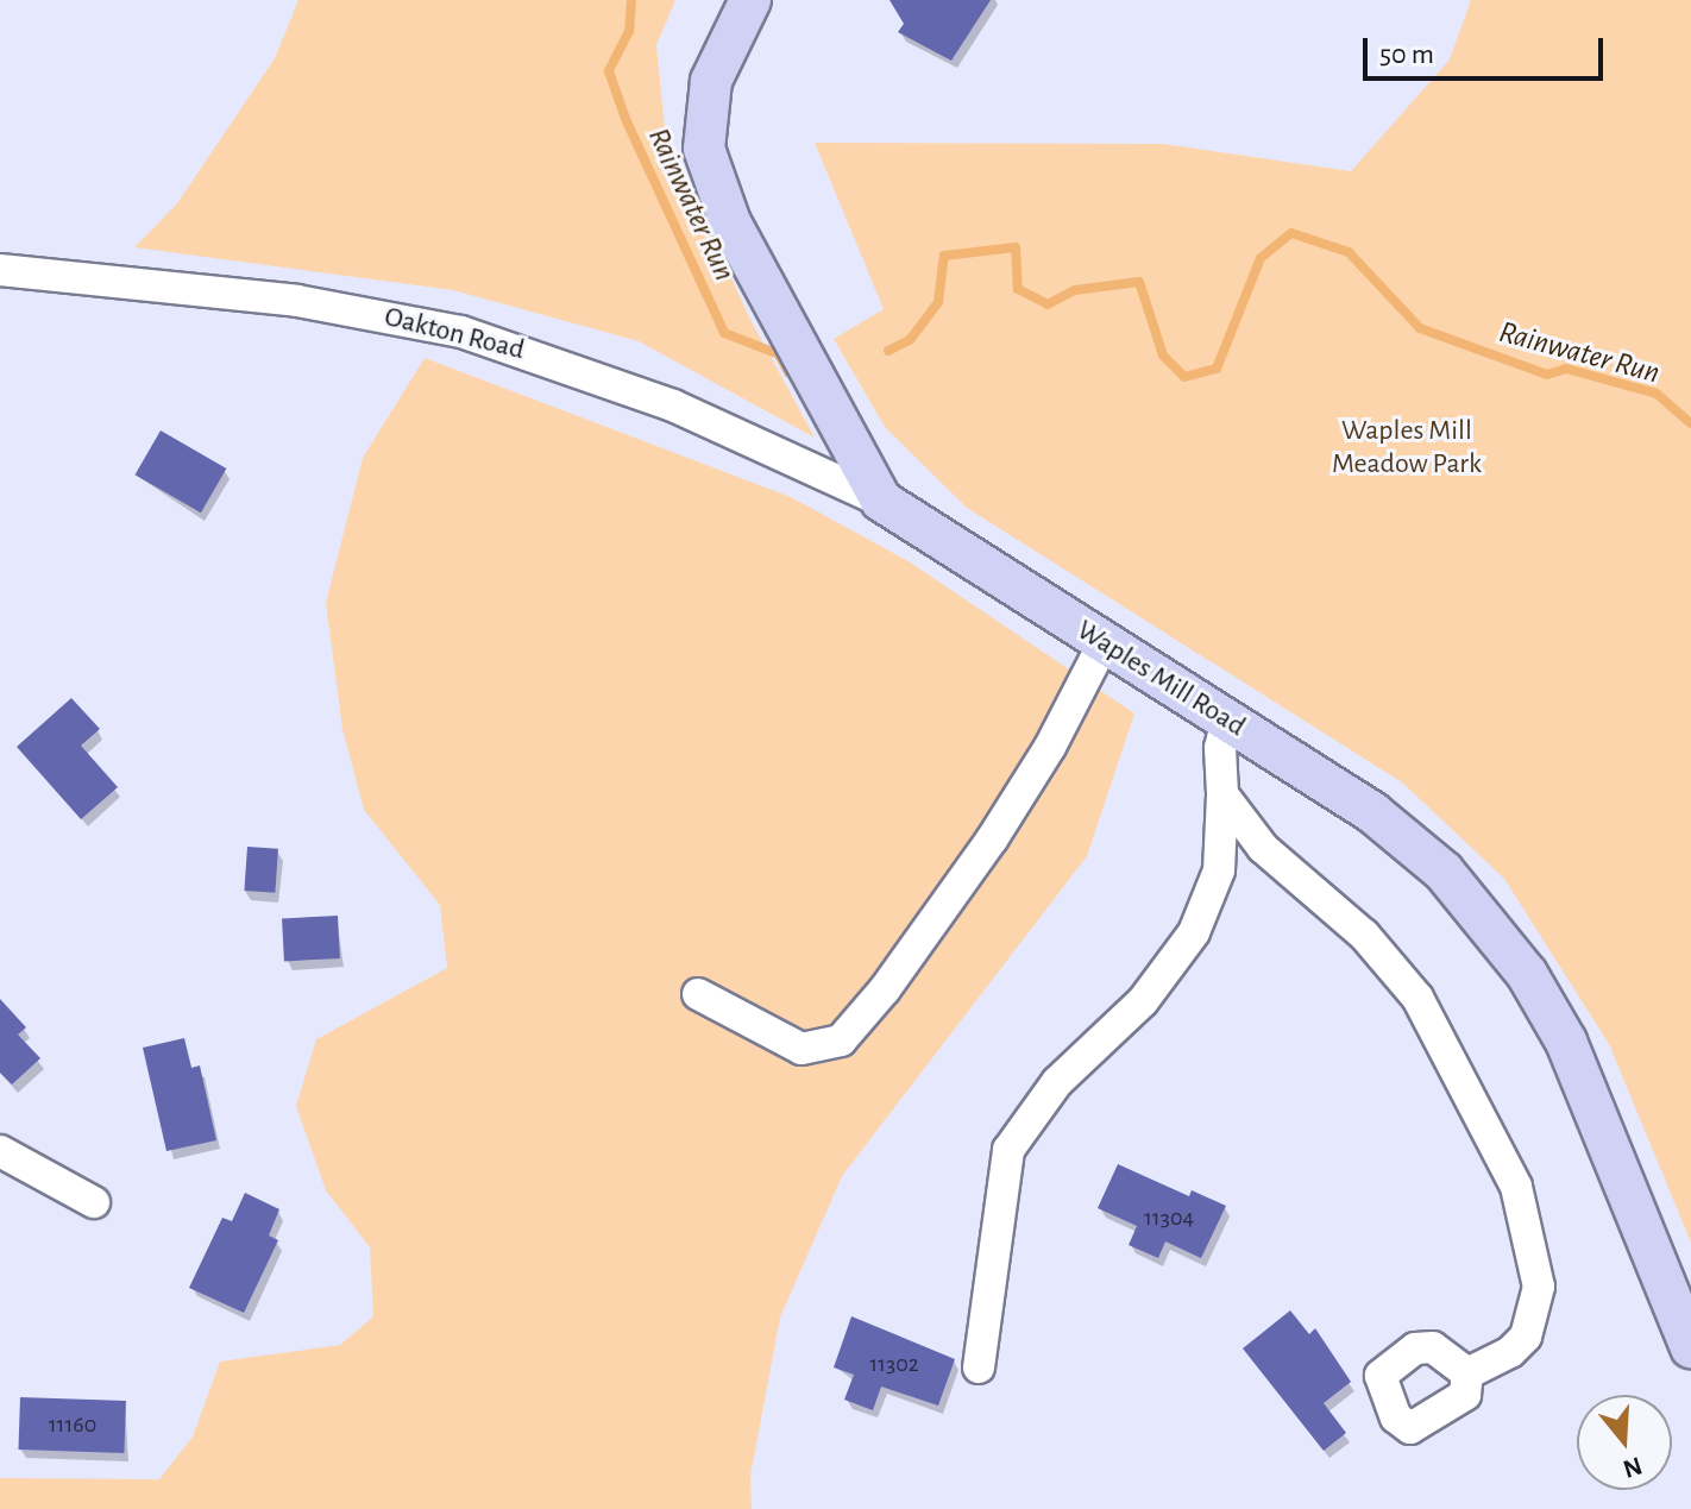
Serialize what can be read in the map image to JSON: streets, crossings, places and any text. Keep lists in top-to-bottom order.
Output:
{
  "streets": {
    "main road": ["Waples Mill Road"],
    "street": ["Oakton Road"]
  },
  "crossings": [
    ["Oakton Road", "Waples Mill Road"]
  ],
  "water": ["Rainwater Run"],
  "parks": ["Waples Mill Meadow Park"],
  "house_numbers": ["11304", "11302", "11160"],
  "scale_bar": "50 m",
  "north": "bottom"
}
